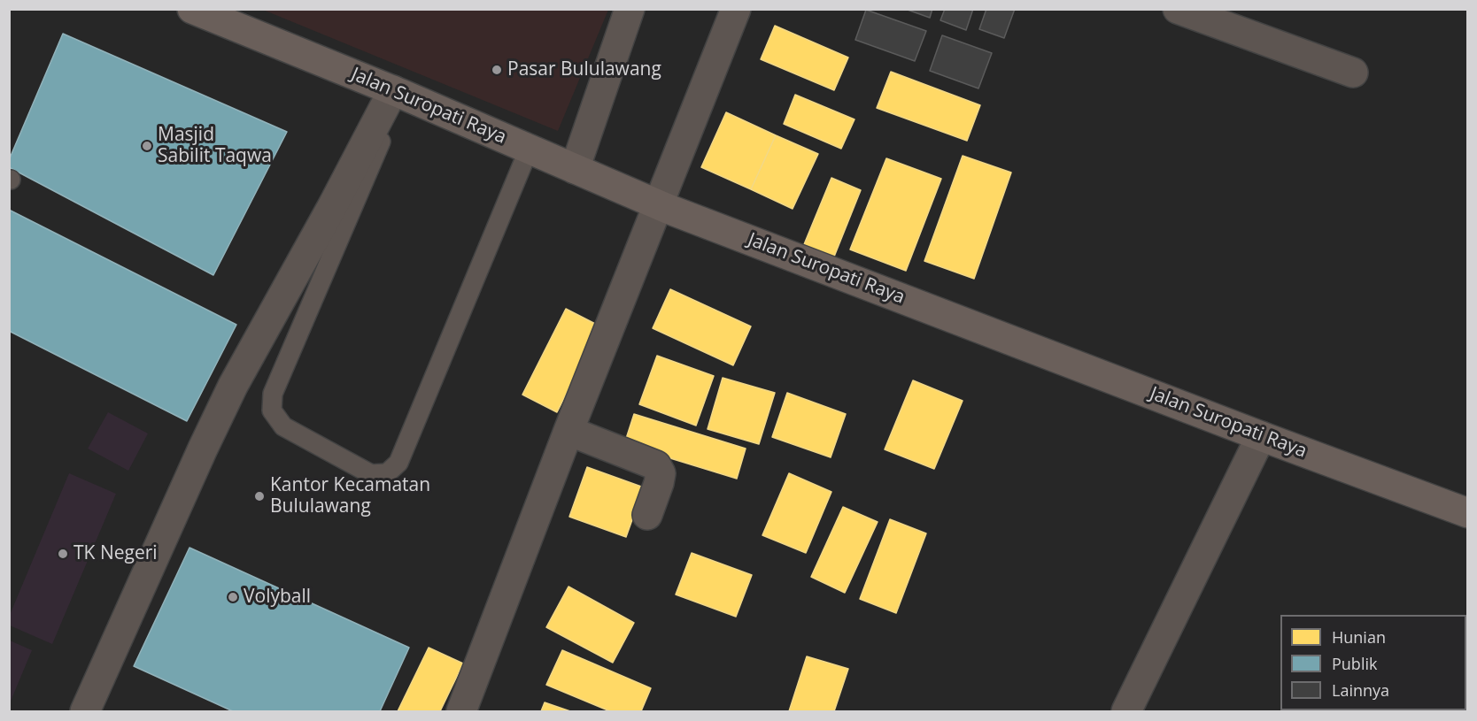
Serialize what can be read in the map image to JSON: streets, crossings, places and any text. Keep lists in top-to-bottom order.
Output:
{
  "streets": {
    "street": ["Jalan Suropati Raya"]
  },
  "places": [
    "Pasar Bululawang",
    "Masjid Sabilit Taqwa",
    "Kantor Kecamatan Bululawang",
    "TK Negeri",
    "Volyball"
  ],
  "legend": ["Hunian", "Publik", "Lainnya"]
}
